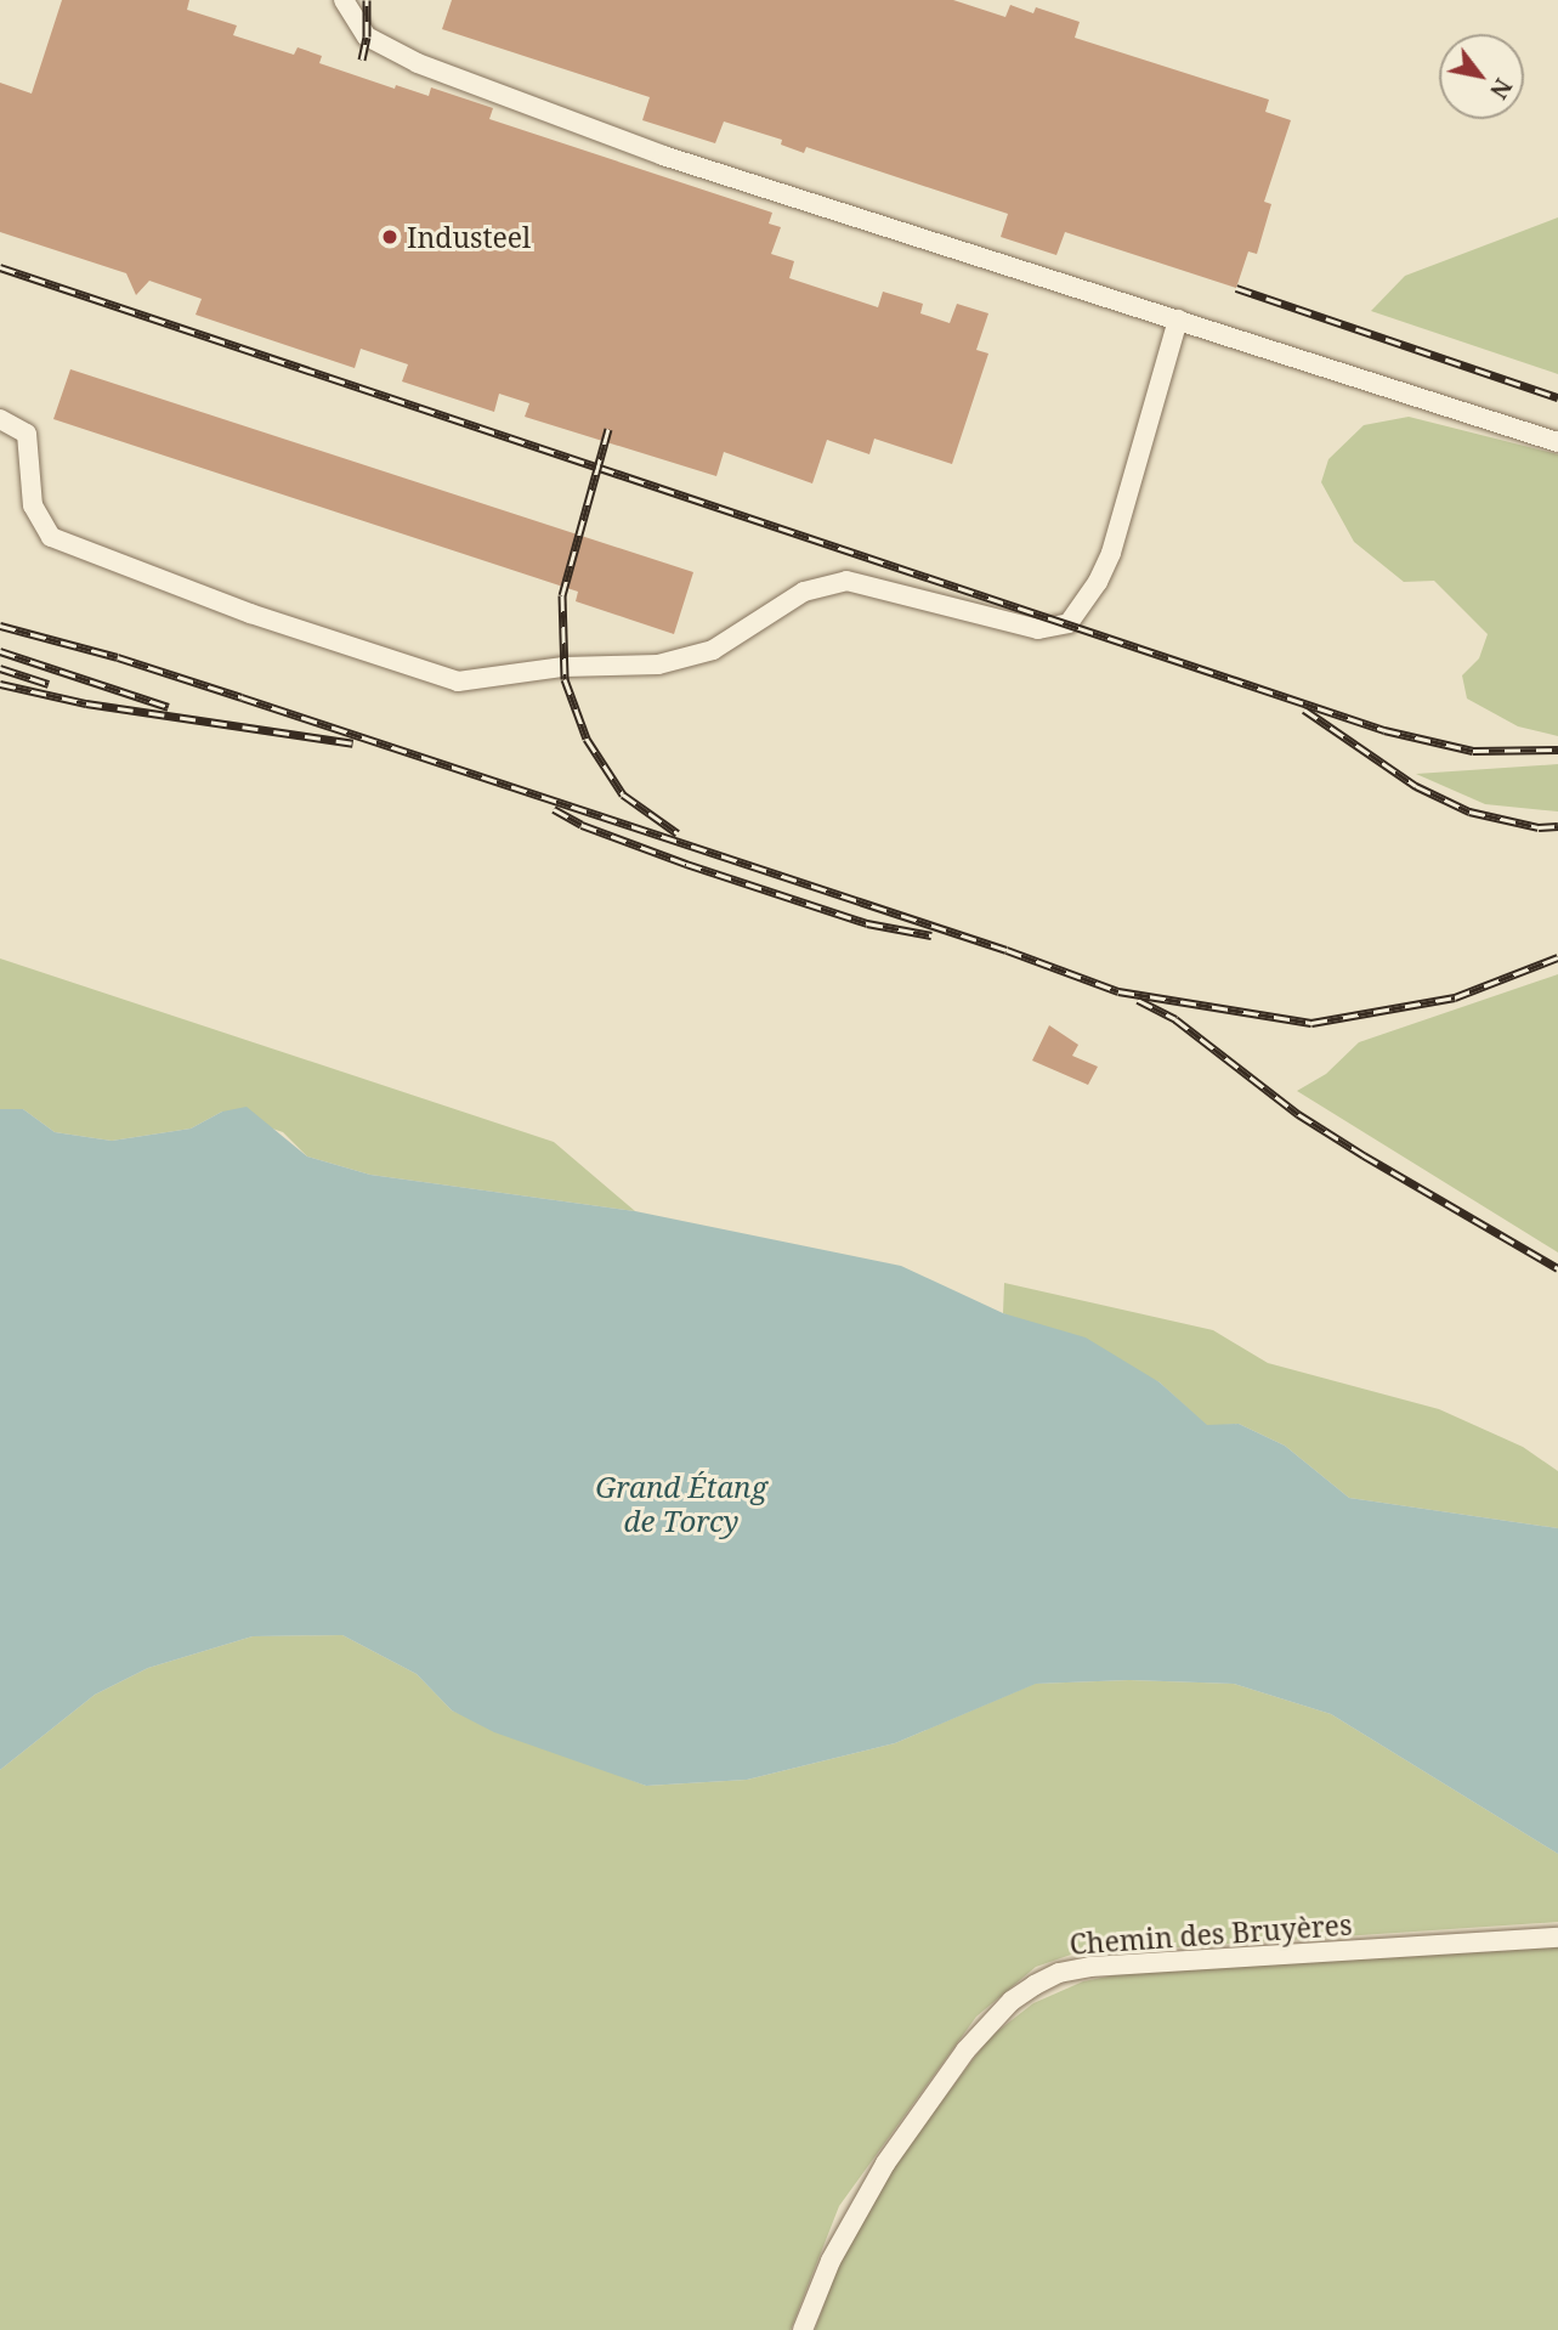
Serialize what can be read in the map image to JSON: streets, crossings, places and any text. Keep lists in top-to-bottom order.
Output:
{
  "streets": {
    "street": ["Chemin des Bruyères"]
  },
  "water": ["Grand Étang de Torcy"],
  "places": ["Industeel"],
  "north": "bottom right"
}
